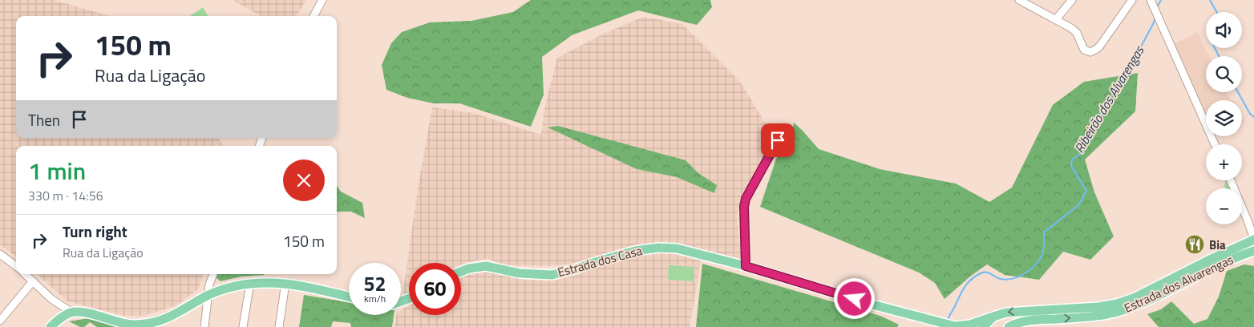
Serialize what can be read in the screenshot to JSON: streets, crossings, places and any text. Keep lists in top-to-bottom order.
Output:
{
  "streets": {
    "main road": ["Estrada dos Casa", "Estrada dos Alvarengas"]
  },
  "water": ["Ribeirão dos Alvarengas"],
  "places": {
    "restaurant": ["Bia"]
  },
  "page": {
    "map_buttons": ["+", "−"],
    "turn": ["150 m", "Rua da Ligação"],
    "then": "Then",
    "heading": ["1 min", "330 m · 14:56"],
    "list": [
      {
        "name": "Turn right",
        "note": "Rua da Ligação",
        "value": "150 m"
      }
    ],
    "speed": "52 km/h",
    "limit": "60"
  }
}
